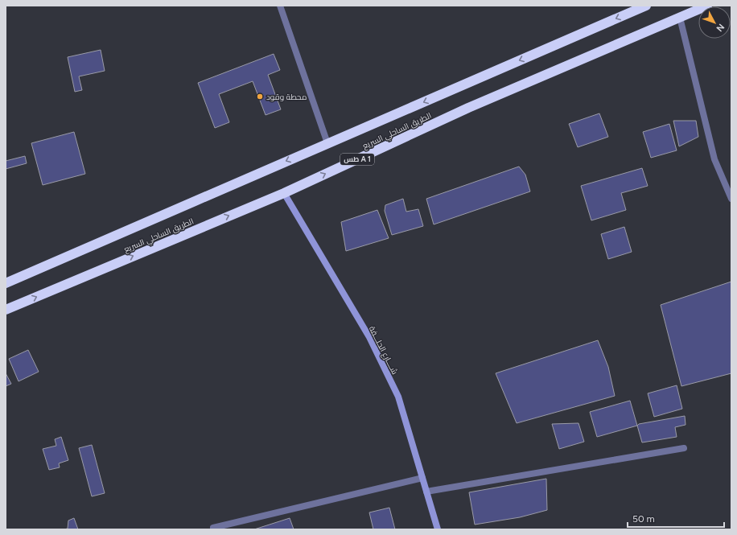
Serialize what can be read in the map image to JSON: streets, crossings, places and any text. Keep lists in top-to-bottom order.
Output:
{
  "streets": {
    "highway": ["الطريق الساحلي السريع", "طس A 1"],
    "street": ["شــــارع الحلـــفة"]
  },
  "crossings": [
    ["الطريق الساحلي السريع", "شــــارع الحلـــفة"]
  ],
  "places": ["محطة وقود"],
  "scale_bar": "50 m",
  "north": "bottom right"
}
